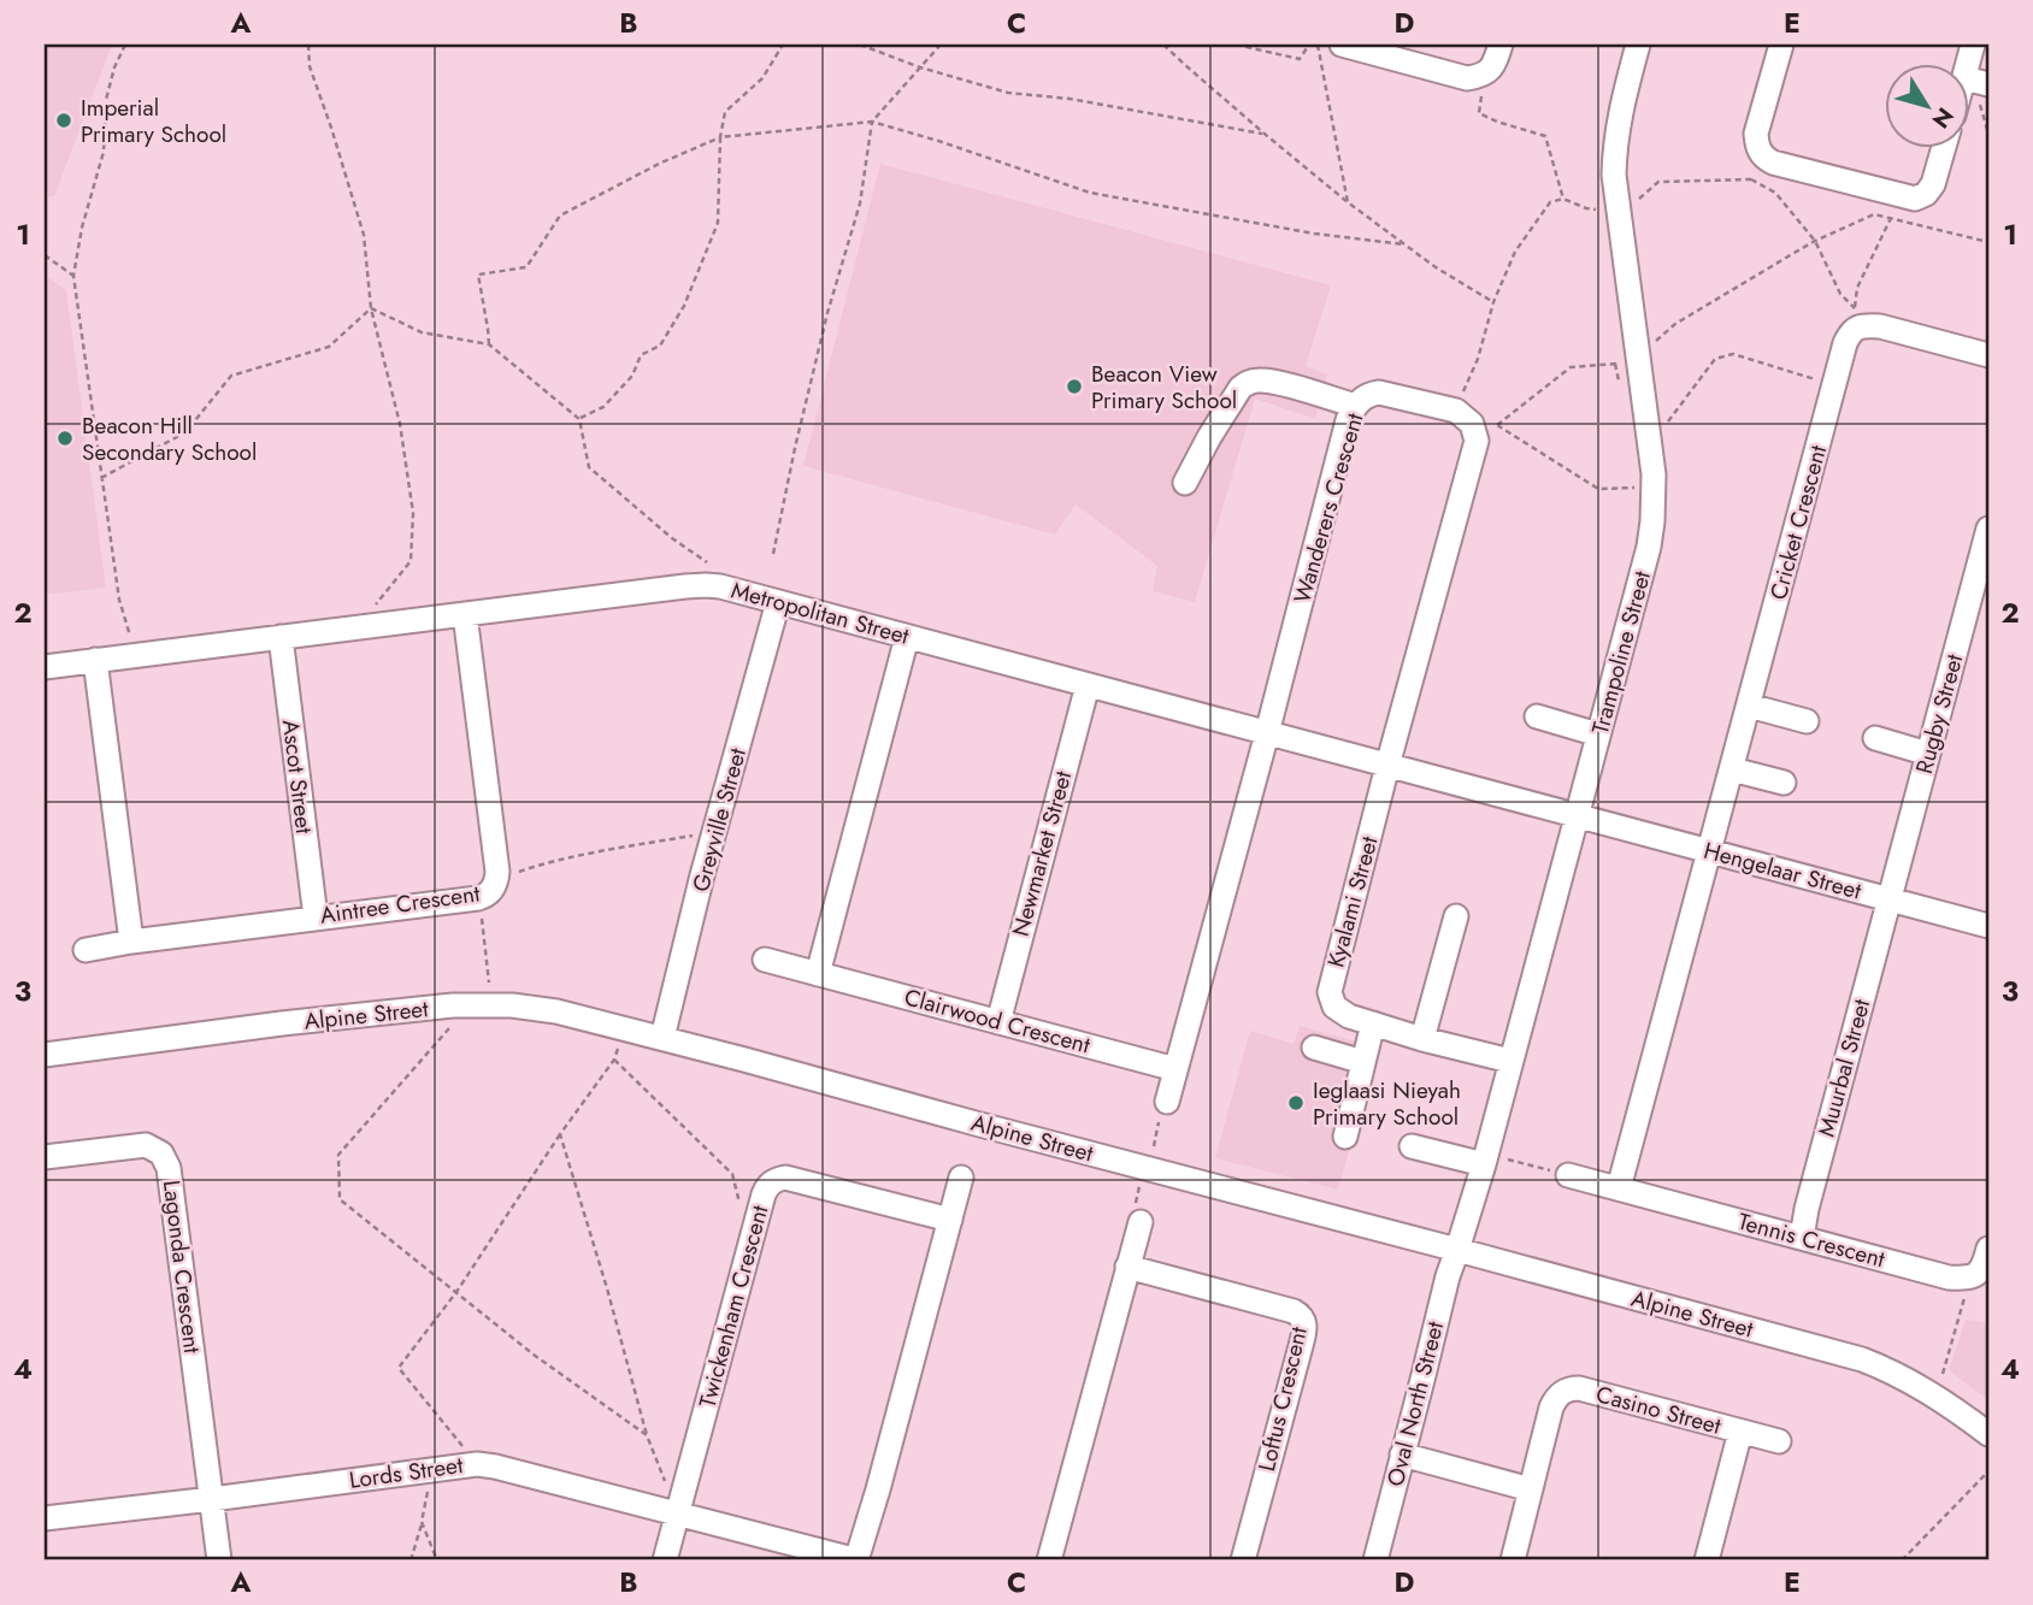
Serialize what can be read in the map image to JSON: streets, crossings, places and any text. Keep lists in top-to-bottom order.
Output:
{
  "streets": {
    "street": [
      "Wanderers Crescent",
      "Cricket Crescent",
      "Metropolitan Street",
      "Trampoline Street",
      "Rugby Street",
      "Ascot Street",
      "Greyville Street",
      "Newmarket Street",
      "Hengelaar Street",
      "Kyalami Street",
      "Aintree Crescent",
      "Alpine Street",
      "Clairwood Crescent",
      "Muurbal Street",
      "Tennis Crescent",
      "Lagonda Crescent",
      "Twickenham Crescent",
      "Loftus Crescent",
      "Oval North Street",
      "Casino Street",
      "Lords Street"
    ]
  },
  "crossings": [
    ["Wanderers Crescent", "Metropolitan Street"],
    ["Cricket Crescent", "Hengelaar Street"],
    ["Metropolitan Street", "Trampoline Street"],
    ["Metropolitan Street", "Ascot Street"],
    ["Metropolitan Street", "Greyville Street"],
    ["Metropolitan Street", "Newmarket Street"],
    ["Metropolitan Street", "Hengelaar Street"],
    ["Metropolitan Street", "Kyalami Street"],
    ["Metropolitan Street", "Aintree Crescent"],
    ["Trampoline Street", "Hengelaar Street"],
    ["Trampoline Street", "Kyalami Street"],
    ["Trampoline Street", "Alpine Street"],
    ["Trampoline Street", "Oval North Street"],
    ["Rugby Street", "Hengelaar Street"],
    ["Rugby Street", "Muurbal Street"],
    ["Ascot Street", "Aintree Crescent"],
    ["Greyville Street", "Alpine Street"],
    ["Newmarket Street", "Clairwood Crescent"],
    ["Hengelaar Street", "Muurbal Street"],
    ["Alpine Street", "Oval North Street"],
    ["Muurbal Street", "Tennis Crescent"],
    ["Lagonda Crescent", "Lords Street"],
    ["Twickenham Crescent", "Lords Street"]
  ],
  "places": [
    "Imperial Primary School",
    "Beacon View Primary School",
    "Beacon Hill Secondary School",
    "Ieglaasi Nieyah Primary School"
  ],
  "north": "bottom right",
  "grid": {
    "columns": [
      "A",
      "B",
      "C",
      "D",
      "E"
    ],
    "rows": [
      "1",
      "2",
      "3",
      "4"
    ]
  }
}
